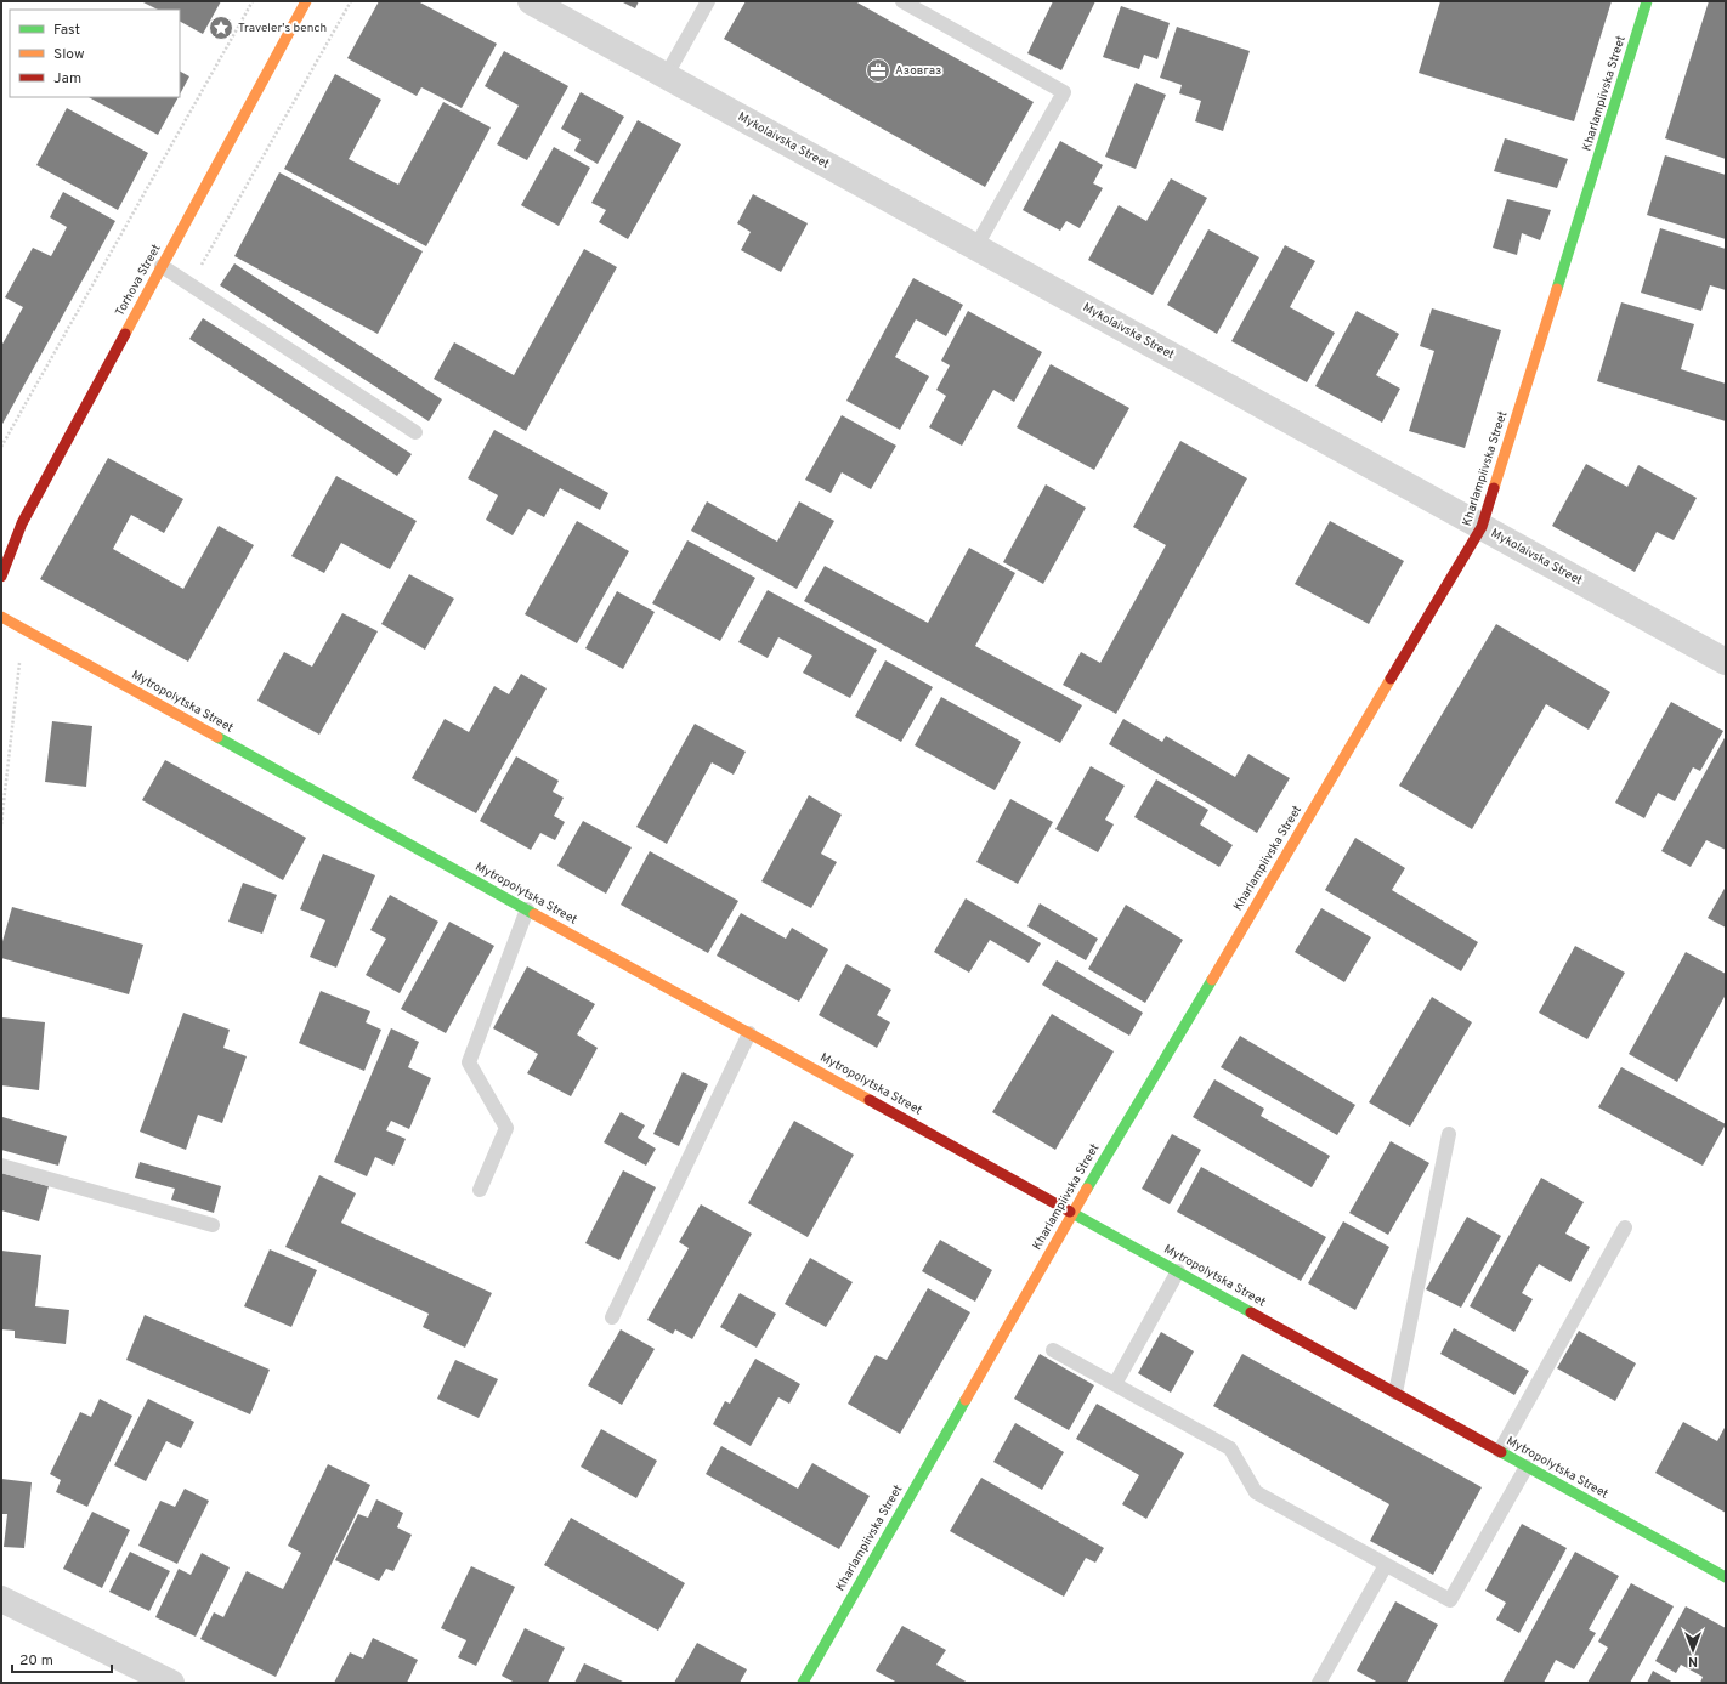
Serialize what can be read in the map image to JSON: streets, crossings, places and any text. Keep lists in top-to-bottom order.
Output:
{
  "streets": {
    "street": [
      "Kharlampiivska Street",
      "Mykolaivska Street",
      "Torhova Street",
      "Mytropolytska Street"
    ]
  },
  "crossings": [
    ["Kharlampiivska Street", "Mykolaivska Street"],
    ["Kharlampiivska Street", "Mytropolytska Street"]
  ],
  "places": {
    "place": ["Traveler's bench"],
    "office": ["Азовгаз"]
  },
  "legend": ["Fast", "Slow", "Jam"],
  "scale_bar": "20 m",
  "north": "bottom"
}
